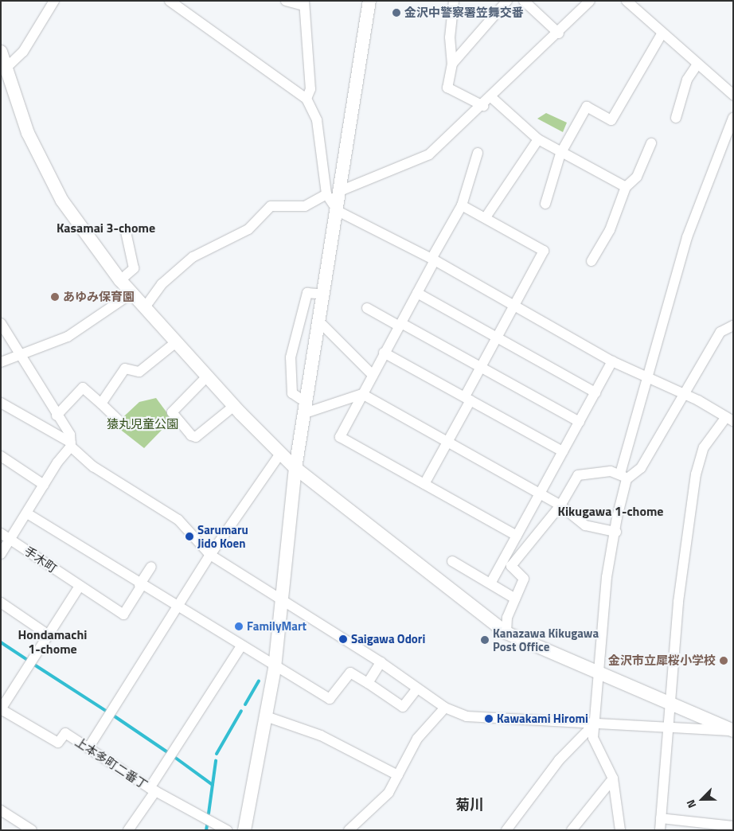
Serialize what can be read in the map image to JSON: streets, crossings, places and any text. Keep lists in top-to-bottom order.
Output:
{
  "streets": {
    "street": ["手木町", "上本多町二番丁"]
  },
  "districts": [
    "Kasamai 3-chome",
    "Kikugawa 1-chome",
    "Hondamachi 1-chome",
    "菊川"
  ],
  "parks": ["猿丸児童公園"],
  "places": [
    "金沢中警察署笠舞交番",
    "あゆみ保育園",
    "Sarumaru Jido Koen",
    "FamilyMart",
    "Saigawa Odori",
    "Kanazawa Kikugawa Post Office",
    "金沢市立犀桜小学校",
    "Kawakami Hiromi"
  ],
  "north": "bottom left"
}
